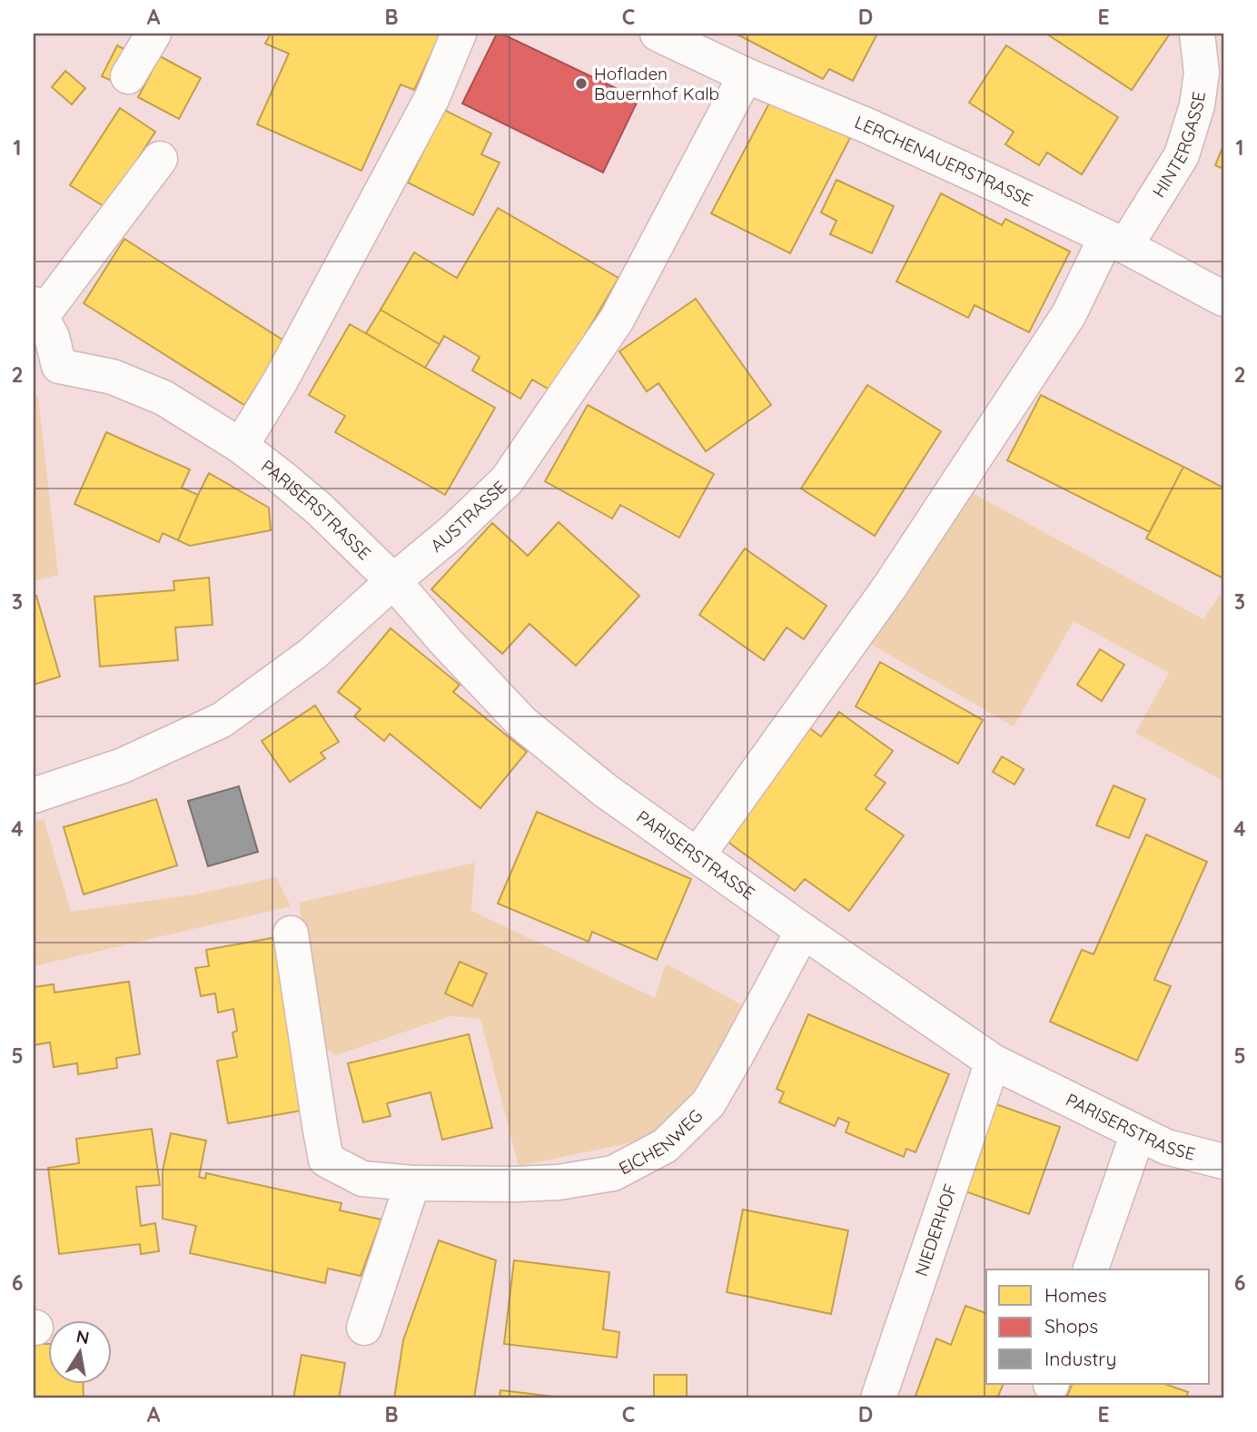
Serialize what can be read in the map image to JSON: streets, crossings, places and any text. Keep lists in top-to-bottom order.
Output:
{
  "streets": {
    "street": [
      "HINTERGASSE",
      "LERCHENAUERSTRASSE",
      "PARISERSTRASSE",
      "AUSTRASSE",
      "EICHENWEG",
      "NIEDERHOF"
    ]
  },
  "crossings": [
    ["HINTERGASSE", "LERCHENAUERSTRASSE"],
    ["HINTERGASSE", "PARISERSTRASSE"],
    ["LERCHENAUERSTRASSE", "AUSTRASSE"],
    ["PARISERSTRASSE", "AUSTRASSE"],
    ["PARISERSTRASSE", "EICHENWEG"],
    ["PARISERSTRASSE", "NIEDERHOF"]
  ],
  "places": ["Hofladen Bauernhof Kalb"],
  "legend": ["Homes", "Shops", "Industry"],
  "north": "top",
  "grid": {
    "columns": [
      "A",
      "B",
      "C",
      "D",
      "E"
    ],
    "rows": [
      "1",
      "2",
      "3",
      "4",
      "5",
      "6"
    ]
  }
}
